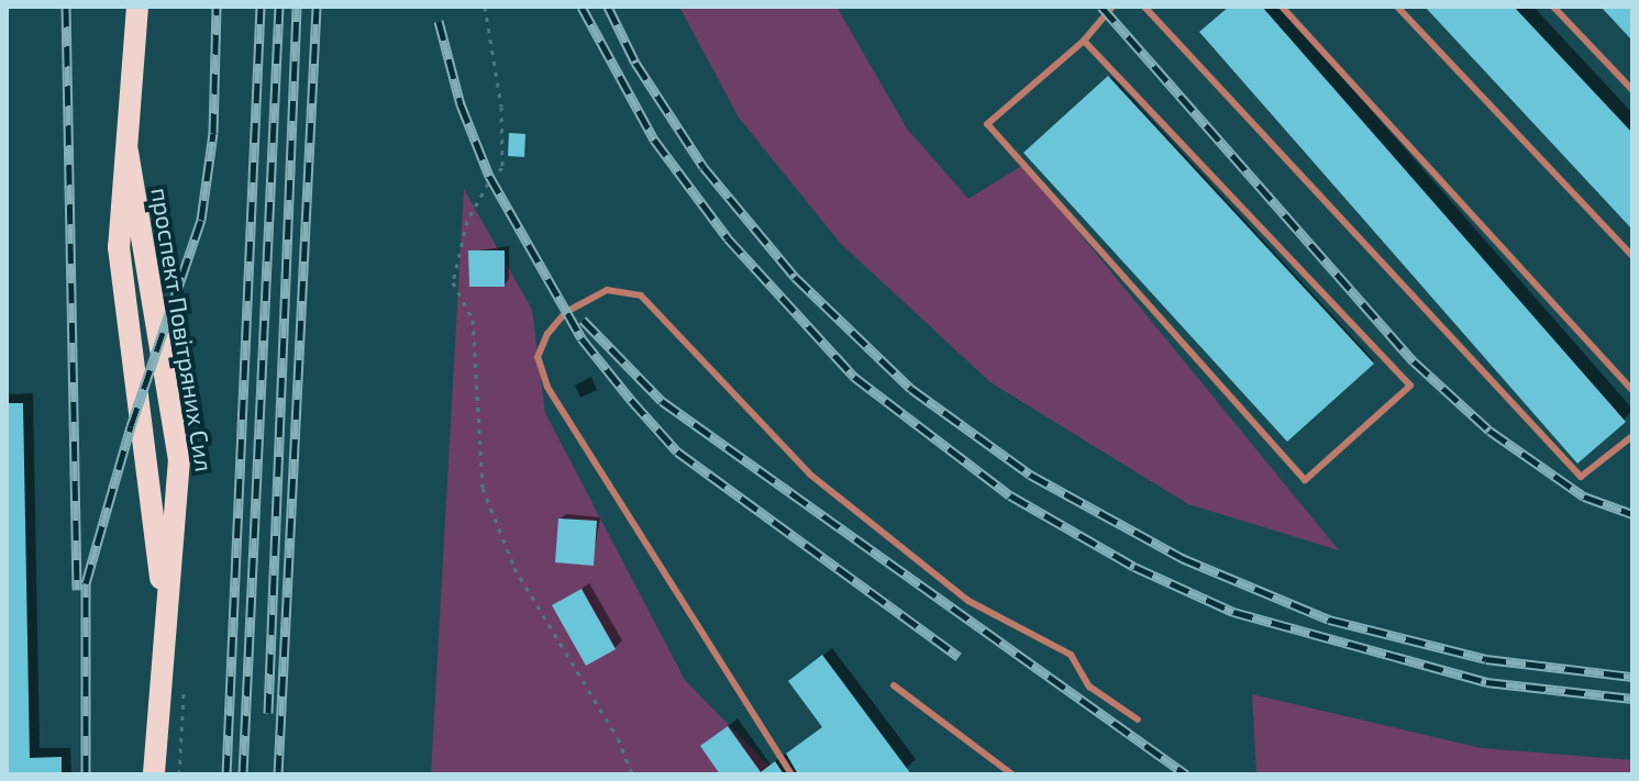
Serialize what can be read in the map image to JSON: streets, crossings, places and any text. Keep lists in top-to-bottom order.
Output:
{
  "streets": {
    "main road": ["проспект Повітряних Сил"]
  }
}
